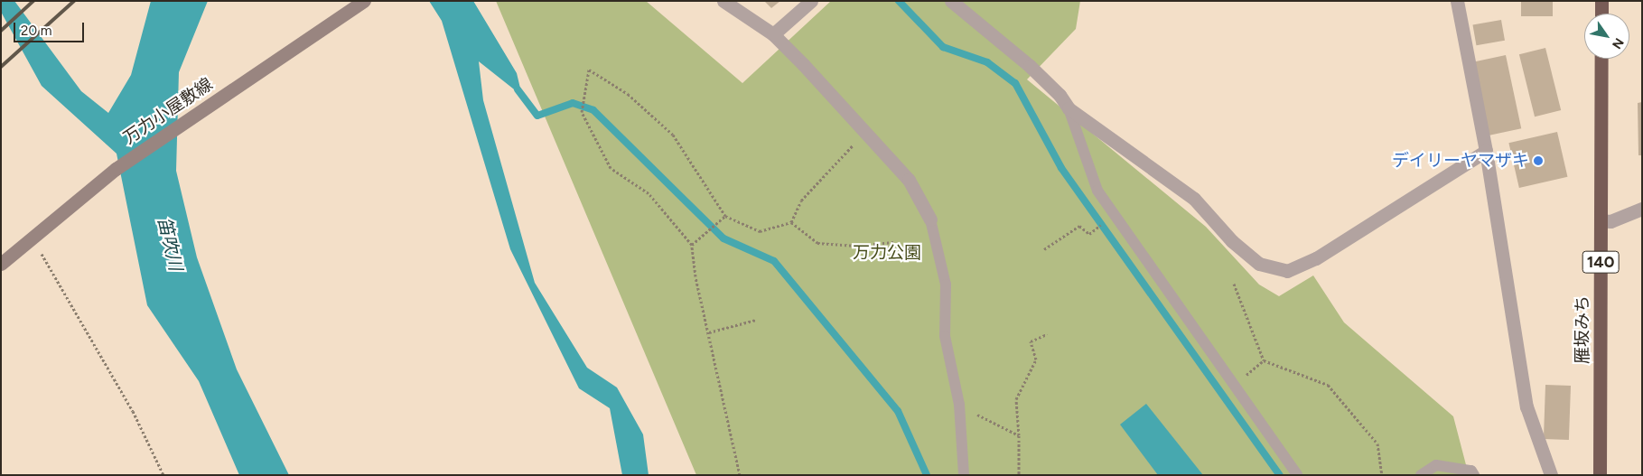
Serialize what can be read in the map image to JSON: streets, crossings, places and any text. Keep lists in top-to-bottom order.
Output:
{
  "streets": {
    "highway": ["140", "雁坂みち"],
    "main road": ["万力小屋敷線"]
  },
  "water": ["笛吹川"],
  "parks": ["万力公園"],
  "places": ["デイリーヤマザキ"],
  "scale_bar": "20 m",
  "north": "bottom right"
}
